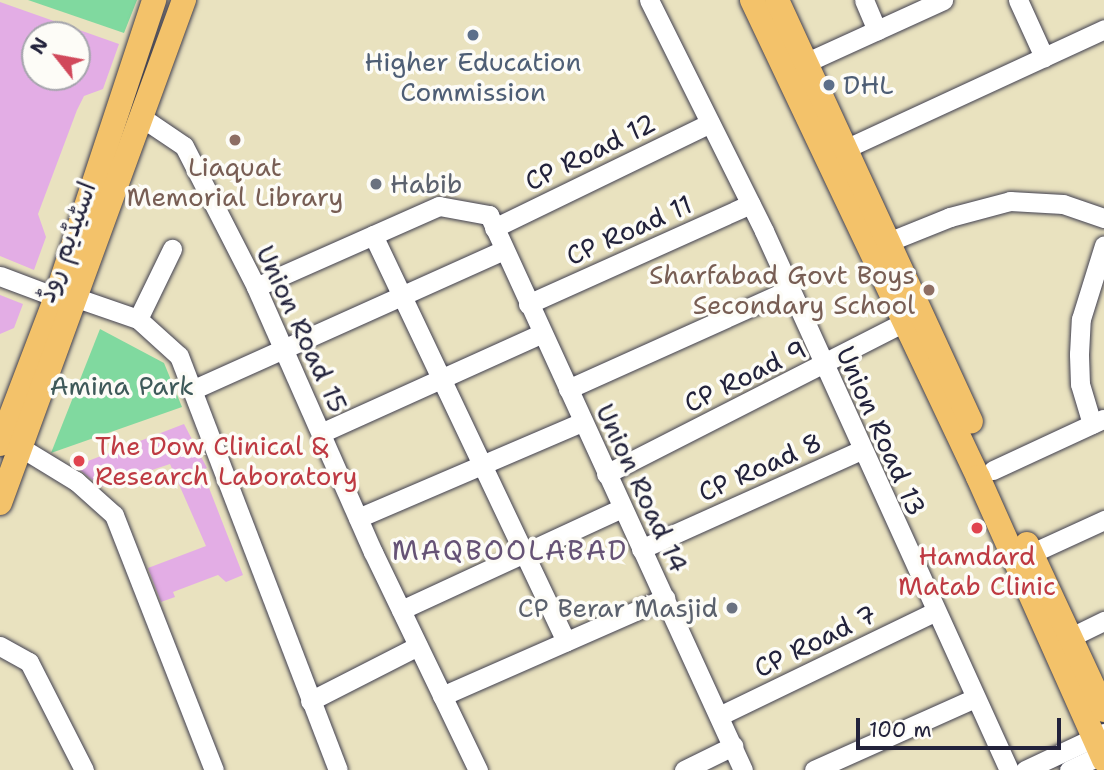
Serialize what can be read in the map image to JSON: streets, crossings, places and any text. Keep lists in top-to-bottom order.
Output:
{
  "streets": {
    "main road": ["اسٹیڈیم روڈ"],
    "street": [
      "CP Road 12",
      "CP Road 11",
      "Union Road 15",
      "CP Road 9",
      "Union Road 13",
      "CP Road 8",
      "Union Road 14",
      "CP Road 7"
    ]
  },
  "crossings": [
    ["CP Road 12", "Union Road 13"],
    ["CP Road 12", "Union Road 14"],
    ["CP Road 11", "Union Road 13"],
    ["CP Road 11", "Union Road 14"],
    ["اسٹیڈیم روڈ", "Union Road 15"],
    ["CP Road 9", "Union Road 13"],
    ["CP Road 9", "Union Road 14"],
    ["Union Road 13", "CP Road 8"],
    ["Union Road 13", "CP Road 7"],
    ["CP Road 8", "Union Road 14"],
    ["Union Road 14", "CP Road 7"]
  ],
  "districts": ["MAQBOOLABAD"],
  "parks": ["Amina Park"],
  "places": [
    "Higher Education Commission",
    "DHL",
    "Liaquat Memorial Library",
    "Habib",
    "Sharfabad Govt Boys Secondary School",
    "The Dow Clinical & Research Laboratory",
    "Hamdard Matab Clinic",
    "CP Berar Masjid"
  ],
  "scale_bar": "100 m",
  "north": "top left"
}
